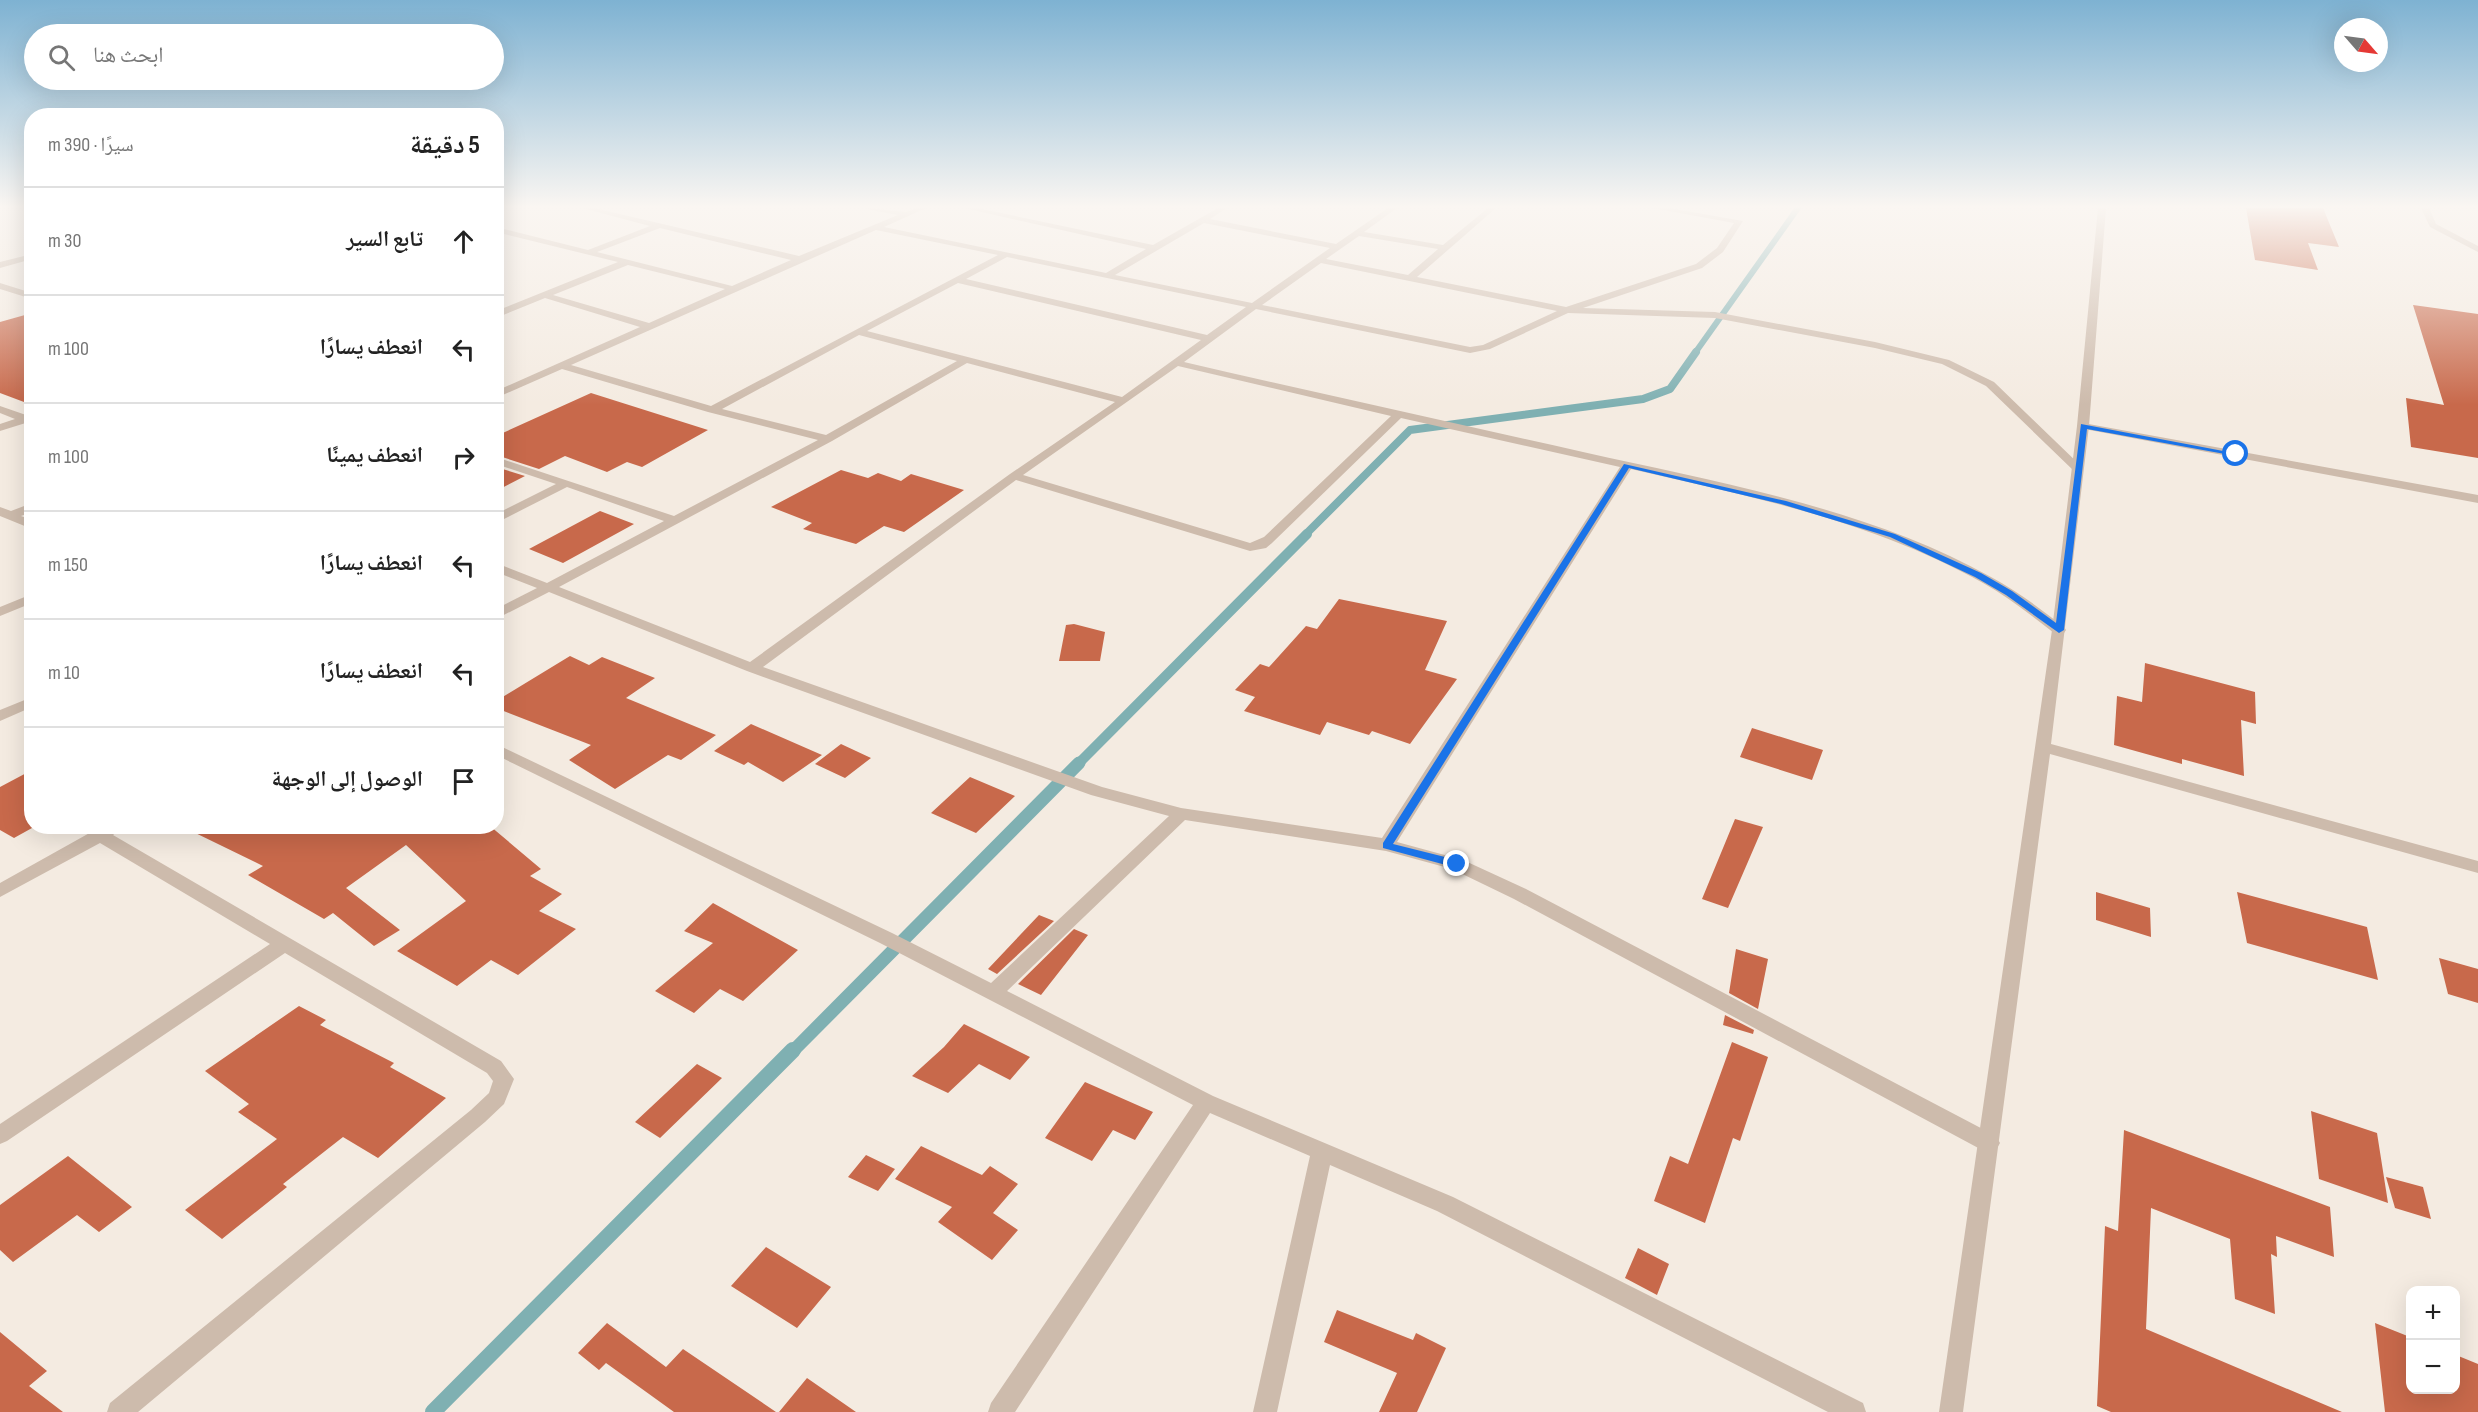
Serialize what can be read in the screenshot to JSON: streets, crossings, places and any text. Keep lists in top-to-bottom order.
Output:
{
  "north": "bottom right",
  "page": {
    "search": "ابحث هنا",
    "heading": ["5 دقيقة", "سيرًا · 390 m"],
    "list": [
      ["تابع السير", "30 m"],
      ["انعطف يسارًا", "100 m"],
      ["انعطف يمينًا", "100 m"],
      ["انعطف يسارًا", "150 m"],
      ["انعطف يسارًا", "10 m"],
      "الوصول إلى الوجهة"
    ],
    "map_buttons": ["+", "−"]
  }
}
